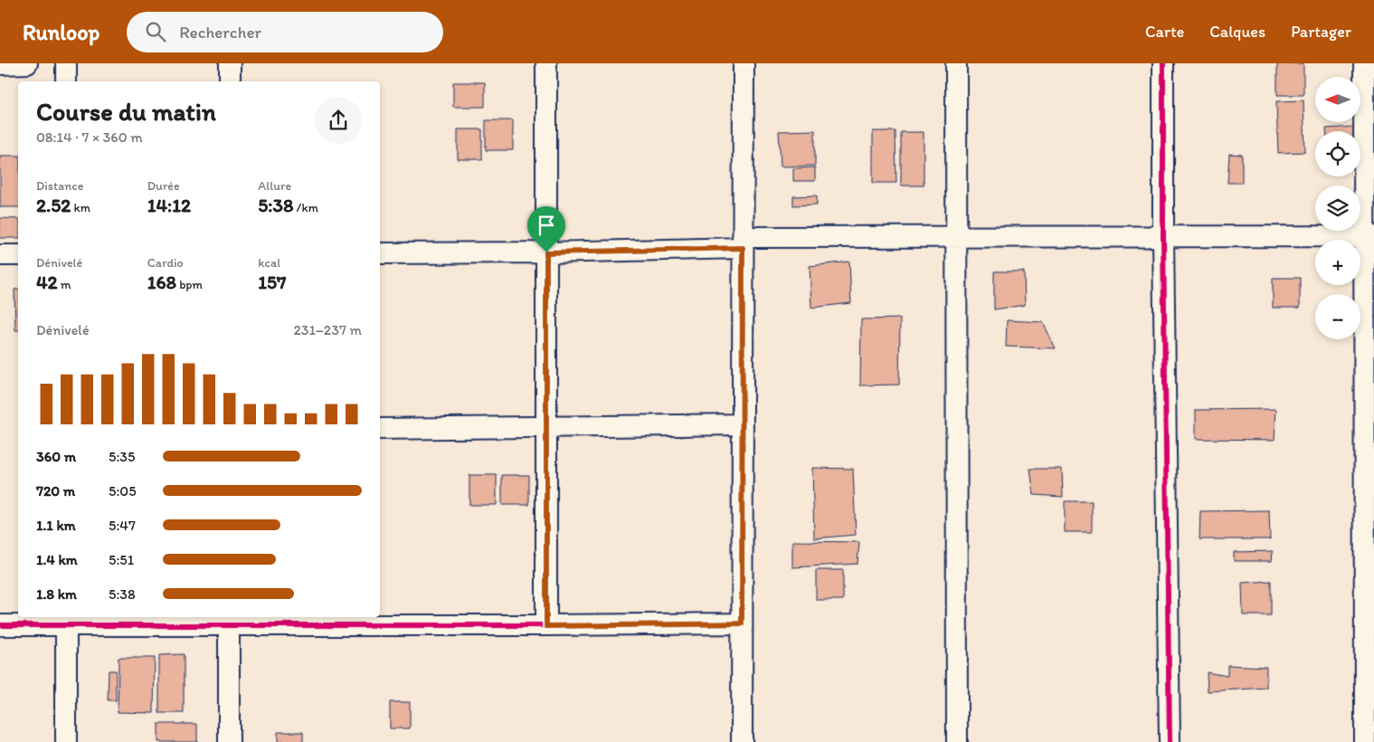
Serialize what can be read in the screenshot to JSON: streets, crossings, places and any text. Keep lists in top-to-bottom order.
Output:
{
  "north": "left",
  "page": {
    "header": "Runloop",
    "search": "Rechercher",
    "nav": ["Carte", "Calques", "Partager"],
    "map_buttons": ["+", "−"],
    "heading": ["Course du matin", "08:14 · 7 × 360 m"],
    "stats": [
      ["Distance", "2.52 km"],
      ["Durée", "14:12"],
      ["Allure", "5:38 /km"],
      ["Dénivelé", "42 m"],
      ["Cardio", "168 bpm"],
      ["kcal", "157"]
    ],
    "chart": ["Dénivelé", "231–237 m"],
    "list": [
      {
        "name": "360 m",
        "note": "5:35"
      },
      {
        "name": "720 m",
        "note": "5:05"
      },
      {
        "name": "1.1 km",
        "note": "5:47"
      },
      {
        "name": "1.4 km",
        "note": "5:51"
      },
      {
        "name": "1.8 km",
        "note": "5:38"
      }
    ]
  }
}
